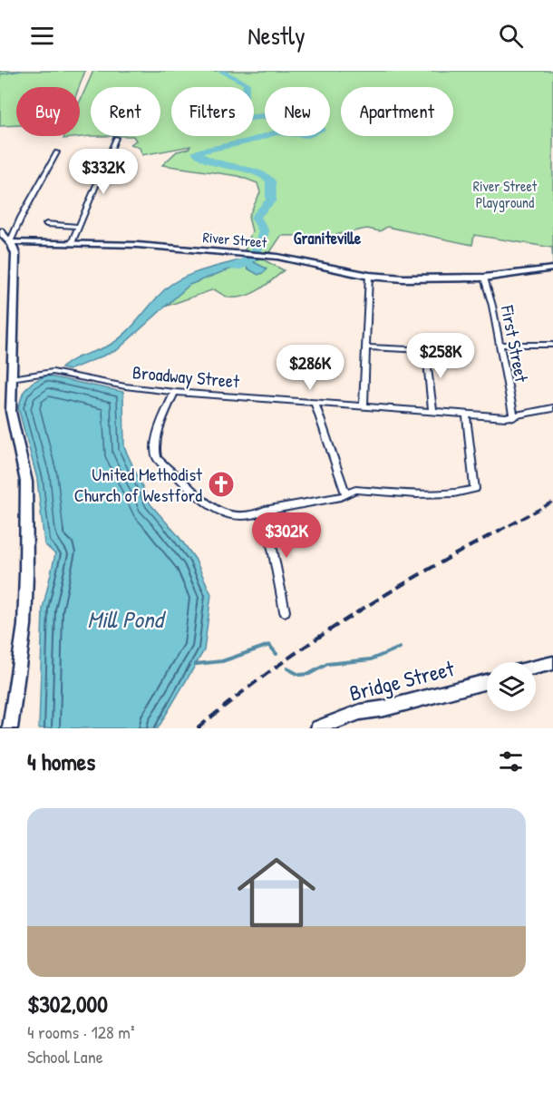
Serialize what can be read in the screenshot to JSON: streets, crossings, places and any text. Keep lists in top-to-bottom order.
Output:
{
  "streets": {
    "main road": ["River Street", "Bridge Street"],
    "street": ["First Street", "Broadway Street"]
  },
  "crossings": [
    ["River Street", "First Street"],
    ["First Street", "Broadway Street"]
  ],
  "districts": ["Graniteville"],
  "water": ["Mill Pond"],
  "parks": ["River Street Playground"],
  "places": {
    "church": ["United Methodist Church of Westford"]
  },
  "page": {
    "header": "Nestly",
    "chip": [
      "Buy",
      "Rent",
      "Filters",
      "New",
      "Apartment"
    ],
    "price": [
      "$332K",
      "$258K",
      "$286K",
      "$302K"
    ],
    "heading": "4 homes",
    "list": [
      {
        "name": "$302,000",
        "note": "4 rooms · 128 m² · School Lane"
      }
    ]
  }
}
